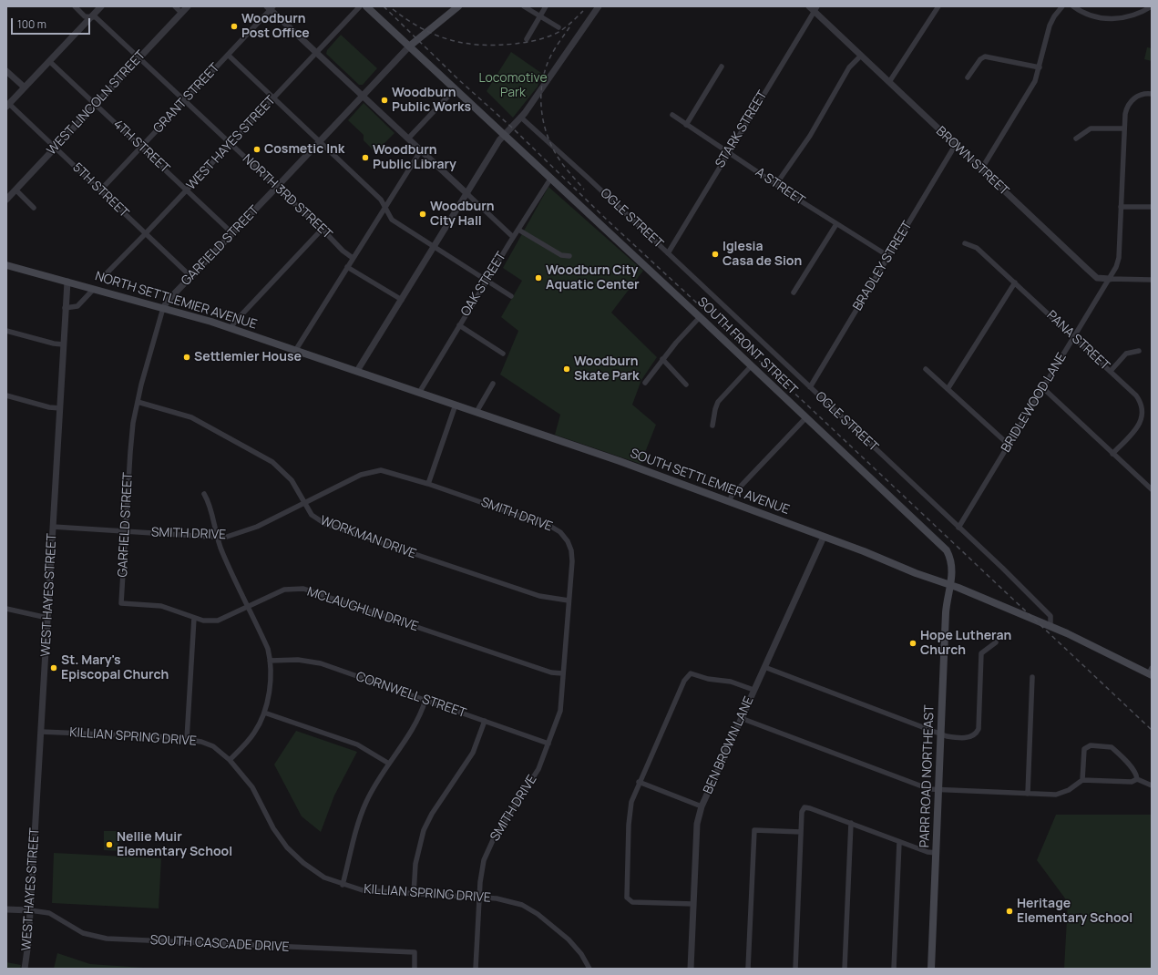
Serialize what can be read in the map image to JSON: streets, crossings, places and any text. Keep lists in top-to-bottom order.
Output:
{
  "streets": {
    "main road": [
      "NORTH SETTLEMIER AVENUE",
      "SOUTH FRONT STREET",
      "SOUTH SETTLEMIER AVENUE",
      "PARR ROAD NORTHEAST"
    ],
    "street": [
      "GRANT STREET",
      "WEST LINCOLN STREET",
      "STARK STREET",
      "WEST HAYES STREET",
      "4TH STREET",
      "BROWN STREET",
      "A STREET",
      "5TH STREET",
      "NORTH 3RD STREET",
      "OGLE STREET",
      "GARFIELD STREET",
      "BRADLEY STREET",
      "OAK STREET",
      "PANA STREET",
      "BRIDLEWOOD LANE",
      "SMITH DRIVE",
      "WORKMAN DRIVE",
      "MCLAUGHLIN DRIVE",
      "CORNWELL STREET",
      "KILLIAN SPRING DRIVE",
      "BEN BROWN LANE",
      "SOUTH CASCADE DRIVE"
    ]
  },
  "crossings": [
    ["GRANT STREET", "4TH STREET"],
    ["GRANT STREET", "5TH STREET"],
    ["GRANT STREET", "NORTH 3RD STREET"],
    ["WEST LINCOLN STREET", "4TH STREET"],
    ["WEST LINCOLN STREET", "5TH STREET"],
    ["WEST LINCOLN STREET", "NORTH 3RD STREET"],
    ["STARK STREET", "BROWN STREET"],
    ["STARK STREET", "A STREET"],
    ["STARK STREET", "OGLE STREET"],
    ["WEST HAYES STREET", "4TH STREET"],
    ["WEST HAYES STREET", "5TH STREET"],
    ["WEST HAYES STREET", "NORTH 3RD STREET"],
    ["WEST HAYES STREET", "NORTH SETTLEMIER AVENUE"],
    ["WEST HAYES STREET", "SMITH DRIVE"],
    ["WEST HAYES STREET", "KILLIAN SPRING DRIVE"],
    ["WEST HAYES STREET", "SOUTH CASCADE DRIVE"],
    ["4TH STREET", "GARFIELD STREET"],
    ["BROWN STREET", "BRADLEY STREET"],
    ["BROWN STREET", "BRIDLEWOOD LANE"],
    ["A STREET", "BRADLEY STREET"],
    ["5TH STREET", "GARFIELD STREET"],
    ["NORTH 3RD STREET", "GARFIELD STREET"],
    ["OGLE STREET", "BRADLEY STREET"],
    ["OGLE STREET", "BRIDLEWOOD LANE"],
    ["OGLE STREET", "SOUTH SETTLEMIER AVENUE"],
    ["GARFIELD STREET", "NORTH SETTLEMIER AVENUE"],
    ["GARFIELD STREET", "SOUTH FRONT STREET"],
    ["GARFIELD STREET", "SMITH DRIVE"],
    ["GARFIELD STREET", "WORKMAN DRIVE"],
    ["GARFIELD STREET", "MCLAUGHLIN DRIVE"],
    ["OAK STREET", "SOUTH FRONT STREET"],
    ["OAK STREET", "SOUTH SETTLEMIER AVENUE"],
    ["NORTH SETTLEMIER AVENUE", "SOUTH SETTLEMIER AVENUE"],
    ["PANA STREET", "BRIDLEWOOD LANE"],
    ["SOUTH FRONT STREET", "SOUTH SETTLEMIER AVENUE"],
    ["SOUTH FRONT STREET", "PARR ROAD NORTHEAST"],
    ["SOUTH SETTLEMIER AVENUE", "BEN BROWN LANE"],
    ["SOUTH SETTLEMIER AVENUE", "PARR ROAD NORTHEAST"],
    ["SMITH DRIVE", "WORKMAN DRIVE"],
    ["SMITH DRIVE", "MCLAUGHLIN DRIVE"],
    ["SMITH DRIVE", "CORNWELL STREET"],
    ["SMITH DRIVE", "KILLIAN SPRING DRIVE"]
  ],
  "parks": ["Locomotive Park"],
  "places": [
    "Woodburn Post Office",
    "Woodburn Public Works",
    "Cosmetic Ink",
    "Woodburn Public Library",
    "Woodburn City Hall",
    "Iglesia Casa de Sion",
    "Woodburn City Aquatic Center",
    "Settlemier House",
    "Woodburn Skate Park",
    "Hope Lutheran Church",
    "St. Mary's Episcopal Church",
    "Nellie Muir Elementary School",
    "Heritage Elementary School"
  ],
  "scale_bar": "100 m"
}
